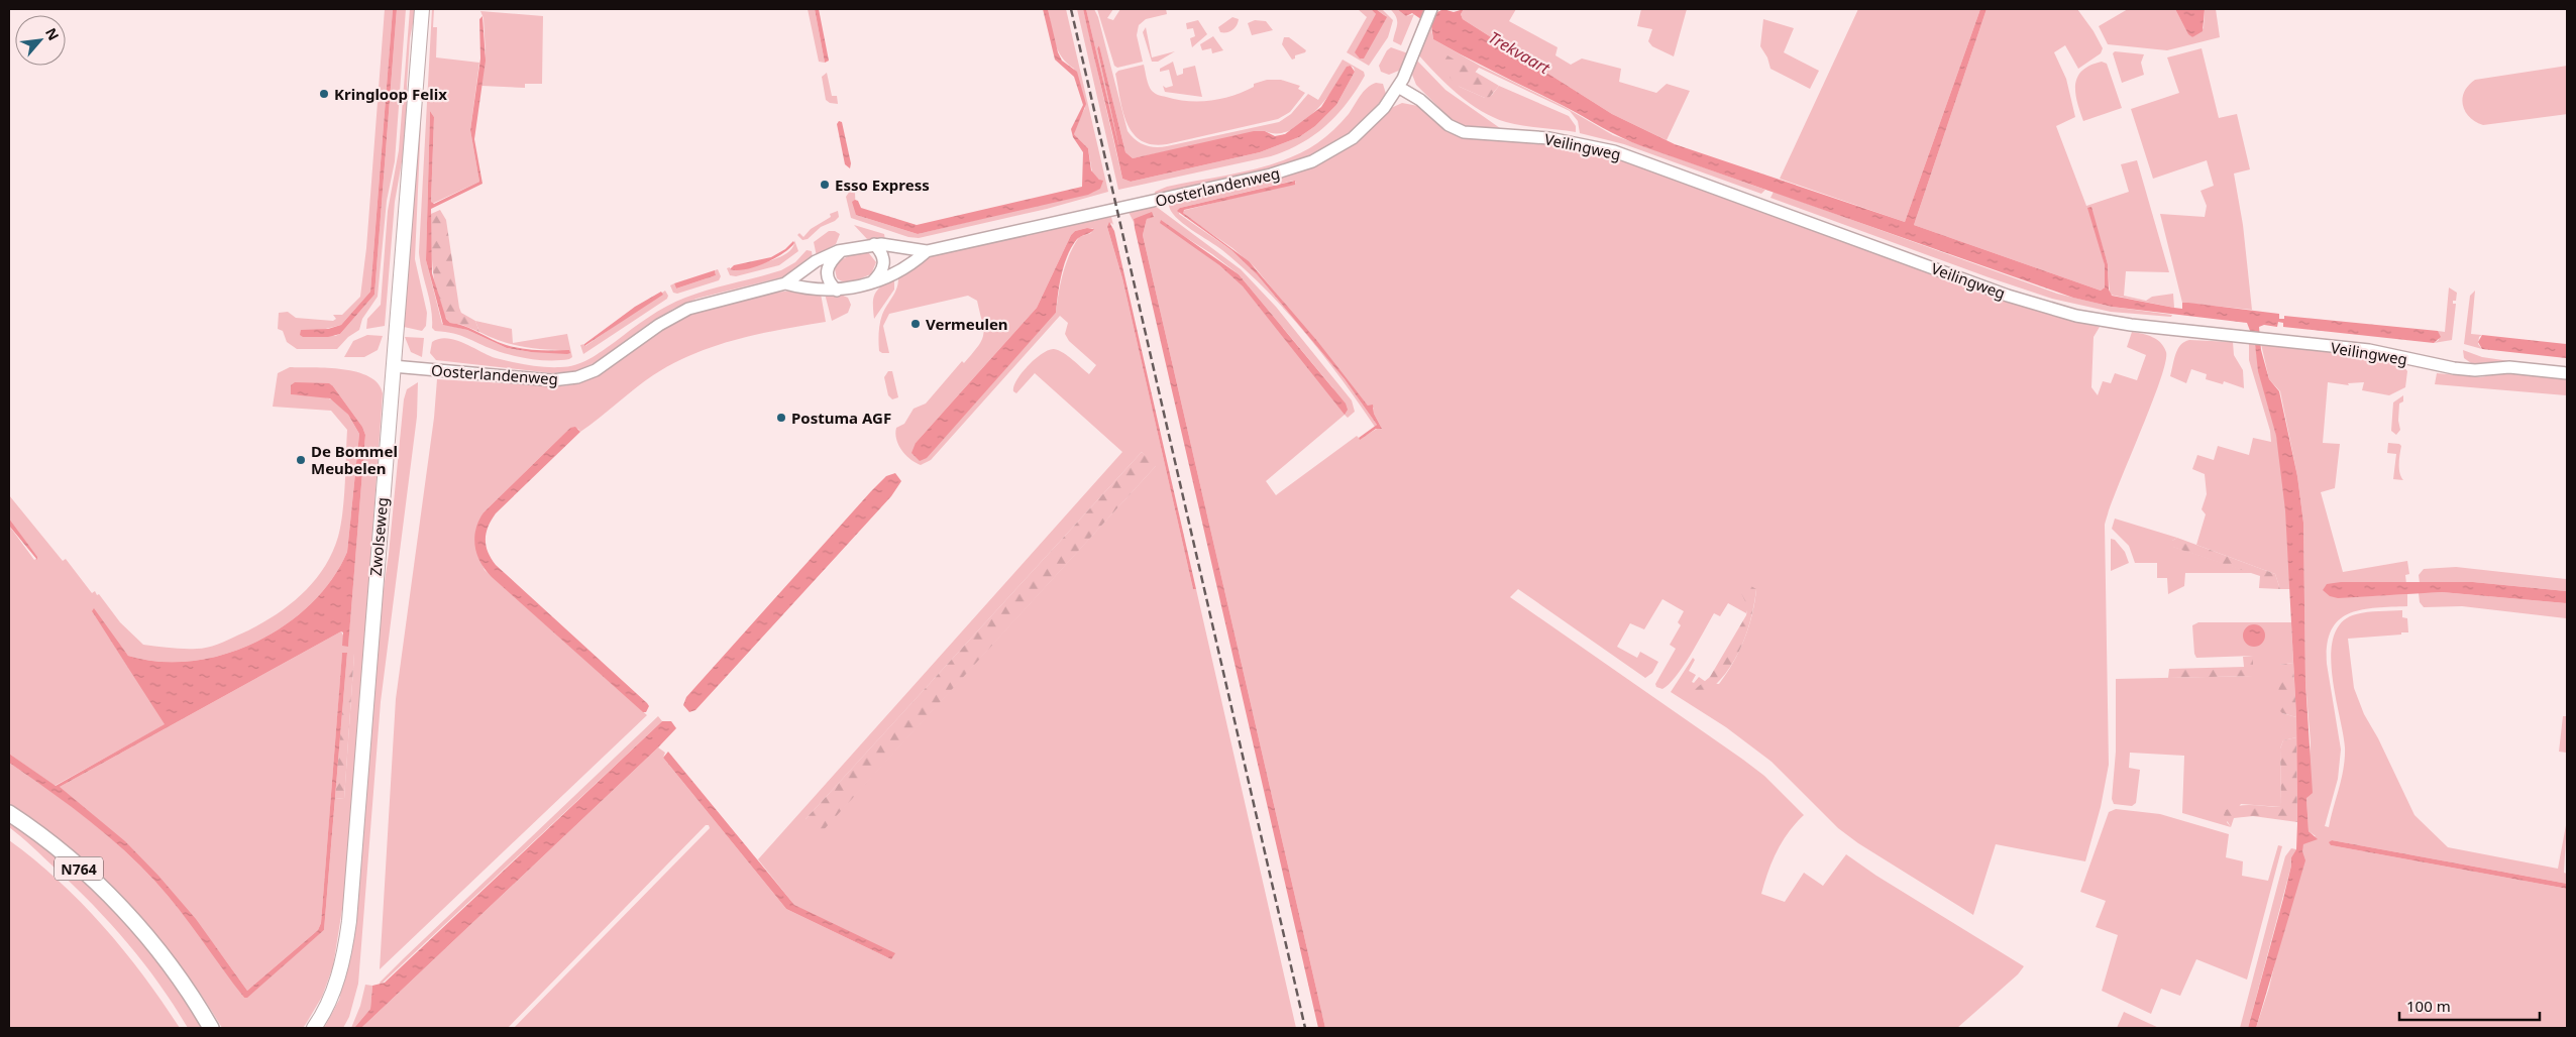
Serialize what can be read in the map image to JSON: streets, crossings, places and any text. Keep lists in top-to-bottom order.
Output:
{
  "streets": {
    "main road": ["Zwolseweg", "N764"],
    "street": ["Veilingweg", "Oosterlandenweg"]
  },
  "crossings": [
    ["Veilingweg", "Oosterlandenweg"],
    ["Oosterlandenweg", "Zwolseweg"]
  ],
  "water": ["Trekvaart"],
  "places": [
    "Kringloop Felix",
    "Esso Express",
    "Vermeulen",
    "Postuma AGF",
    "De Bommel Meubelen"
  ],
  "scale_bar": "100 m",
  "north": "top right"
}
